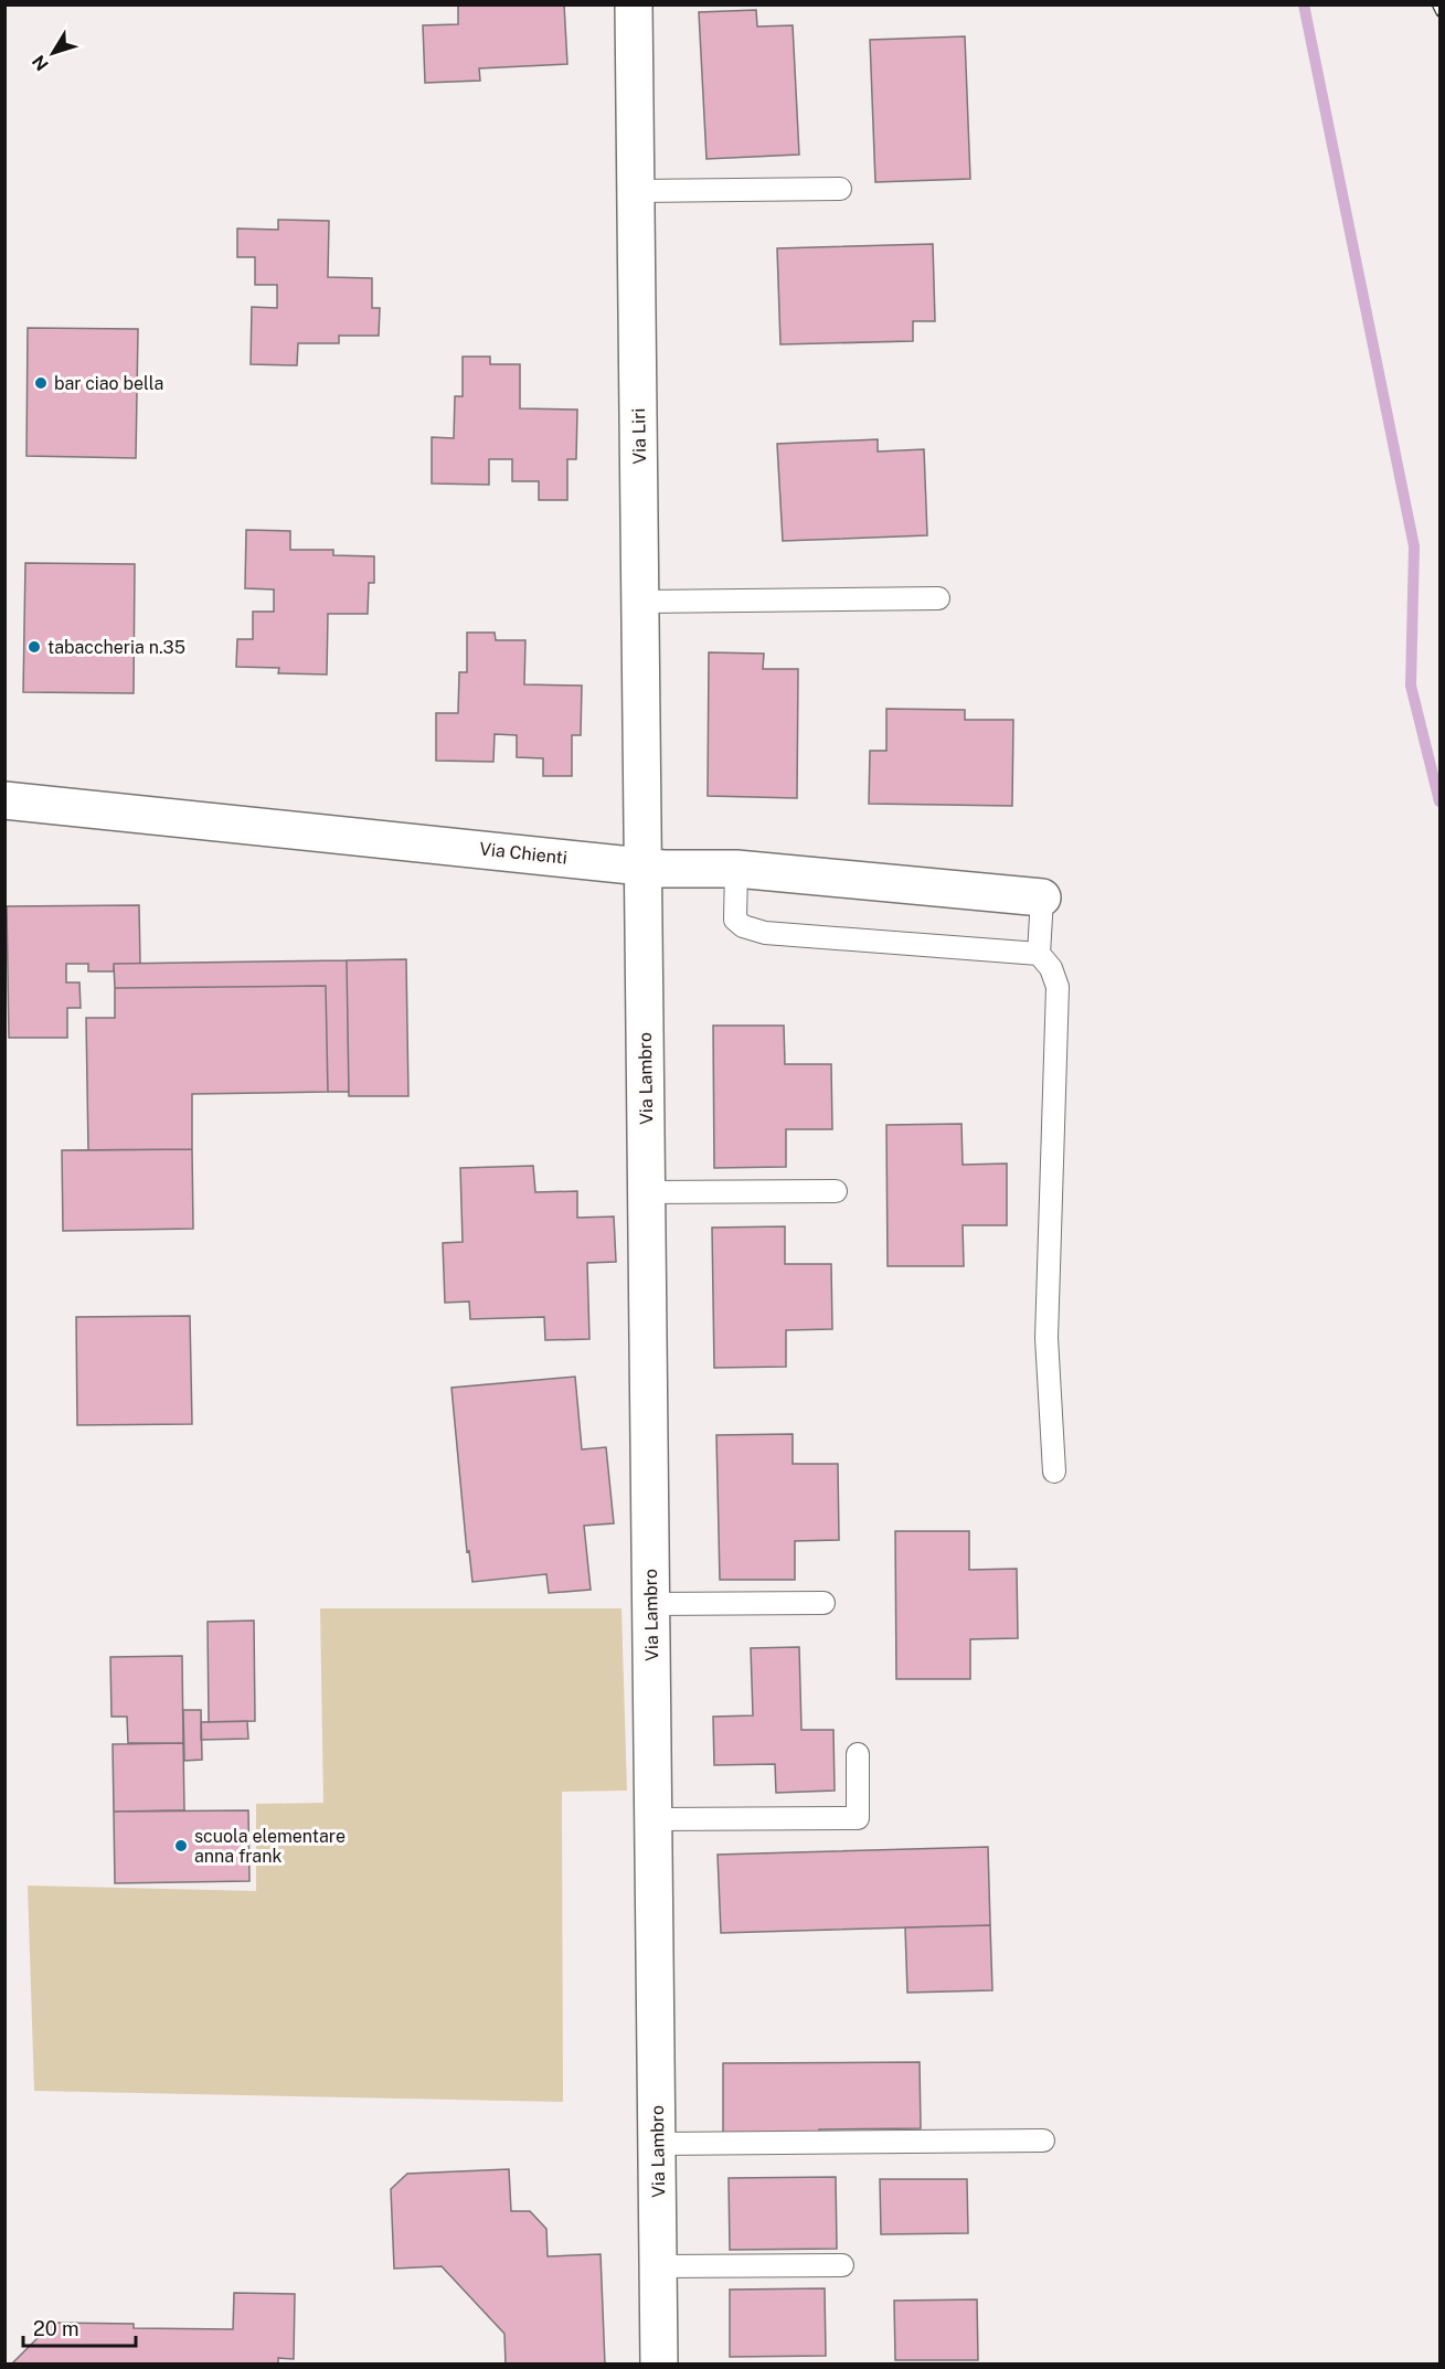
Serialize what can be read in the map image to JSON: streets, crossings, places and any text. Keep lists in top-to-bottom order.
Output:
{
  "streets": {
    "street": ["Via Liri", "Via Chienti", "Via Lambro"]
  },
  "crossings": [
    ["Via Liri", "Via Chienti"],
    ["Via Liri", "Via Lambro"],
    ["Via Chienti", "Via Lambro"]
  ],
  "places": ["bar ciao bella", "tabaccheria n.35", "scuola elementare anna frank"],
  "scale_bar": "20 m",
  "north": "bottom left"
}
